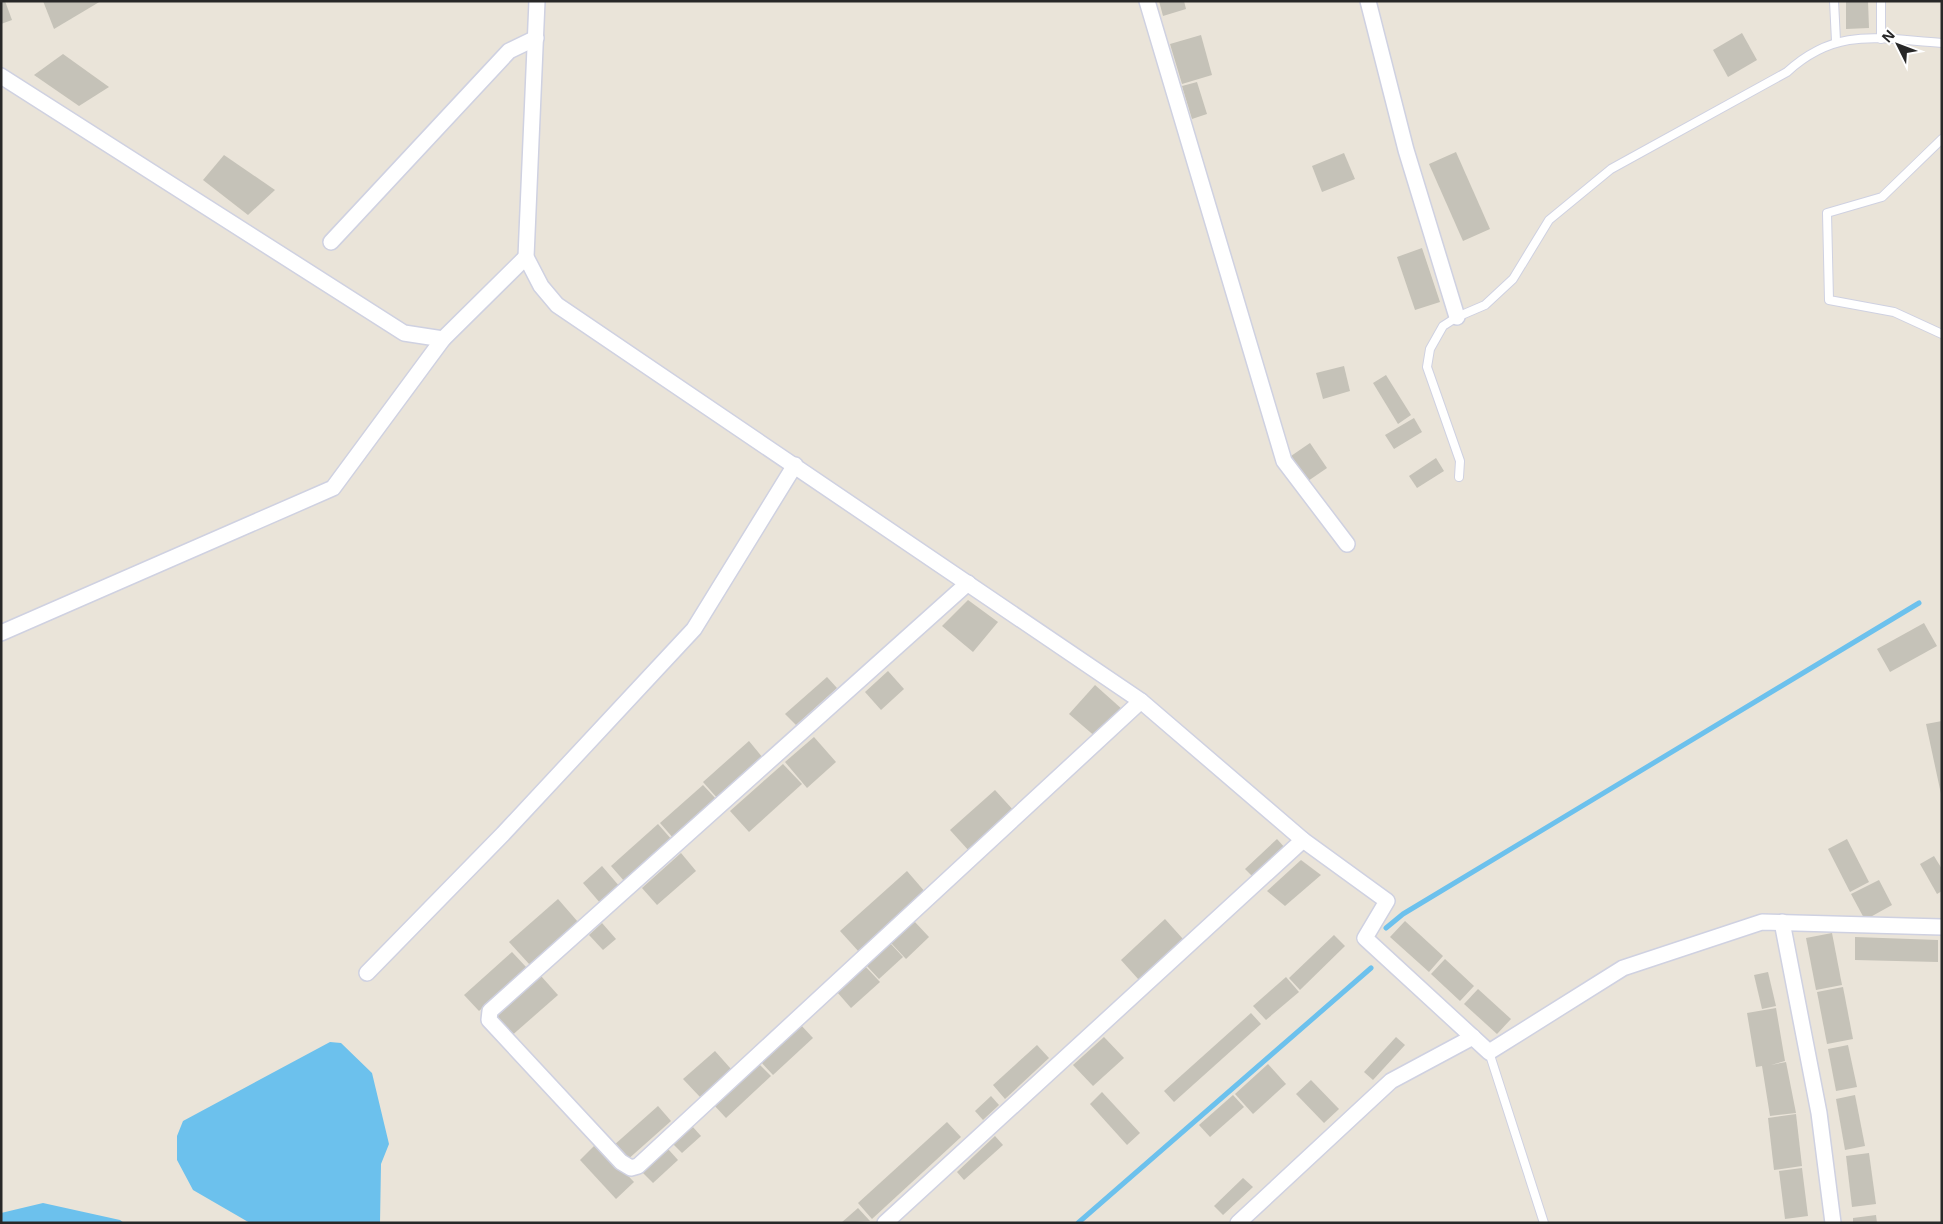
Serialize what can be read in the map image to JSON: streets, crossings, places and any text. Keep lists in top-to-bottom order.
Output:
{
  "north": "top left"
}
